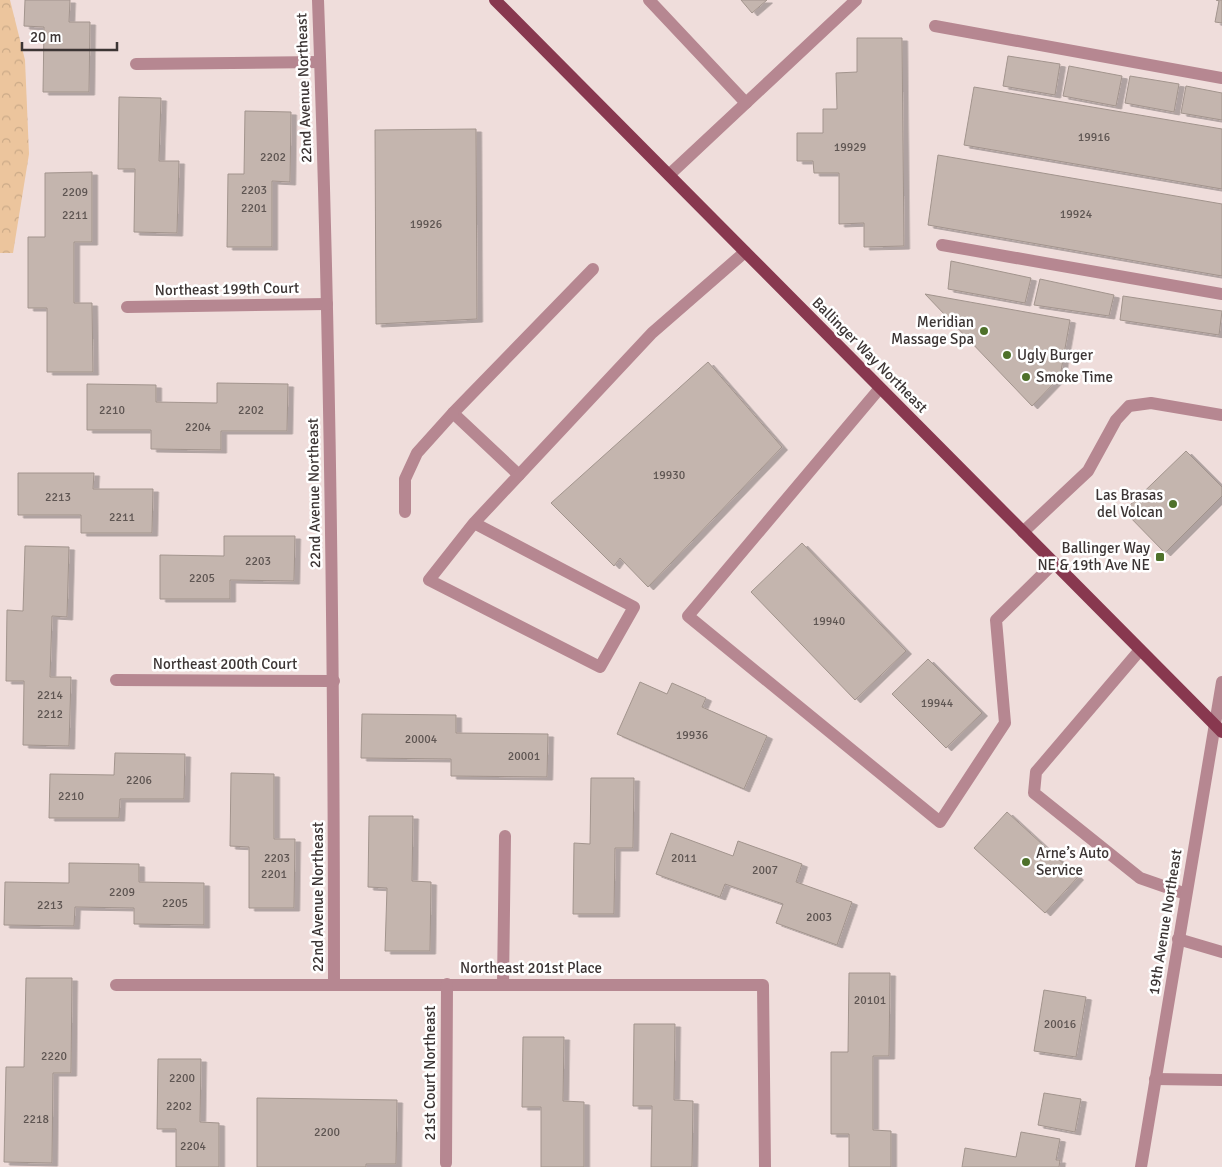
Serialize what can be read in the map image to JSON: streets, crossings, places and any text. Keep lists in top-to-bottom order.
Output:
{
  "streets": {
    "main road": ["Ballinger Way Northeast"],
    "street": [
      "22nd Avenue Northeast",
      "Northeast 199th Court",
      "Northeast 200th Court",
      "19th Avenue Northeast",
      "Northeast 201st Place",
      "21st Court Northeast"
    ]
  },
  "crossings": [
    ["22nd Avenue Northeast", "Northeast 199th Court"],
    ["22nd Avenue Northeast", "Northeast 200th Court"],
    ["22nd Avenue Northeast", "Northeast 201st Place"],
    ["Ballinger Way Northeast", "19th Avenue Northeast"],
    ["Northeast 201st Place", "21st Court Northeast"]
  ],
  "places": {
    "other": [
      "Meridian Massage Spa",
      "Ugly Burger",
      "Smoke Time",
      "Las Brasas del Volcan",
      "Arne’s Auto Service"
    ],
    "transit": ["Ballinger Way NE & 19th Ave NE"]
  },
  "house_numbers": [
    "19916",
    "19929",
    "2202",
    "2203",
    "2209",
    "2201",
    "19924",
    "2211",
    "19926",
    "2210",
    "2202",
    "2204",
    "19930",
    "2213",
    "2211",
    "2203",
    "2205",
    "19940",
    "2214",
    "19944",
    "2212",
    "19936",
    "20004",
    "20001",
    "2206",
    "2210",
    "2203",
    "2011",
    "2007",
    "2201",
    "2209",
    "2205",
    "2213",
    "2003",
    "20101",
    "20016",
    "2220",
    "2200",
    "2202",
    "2218",
    "2200",
    "2204"
  ],
  "scale_bar": "20 m"
}
